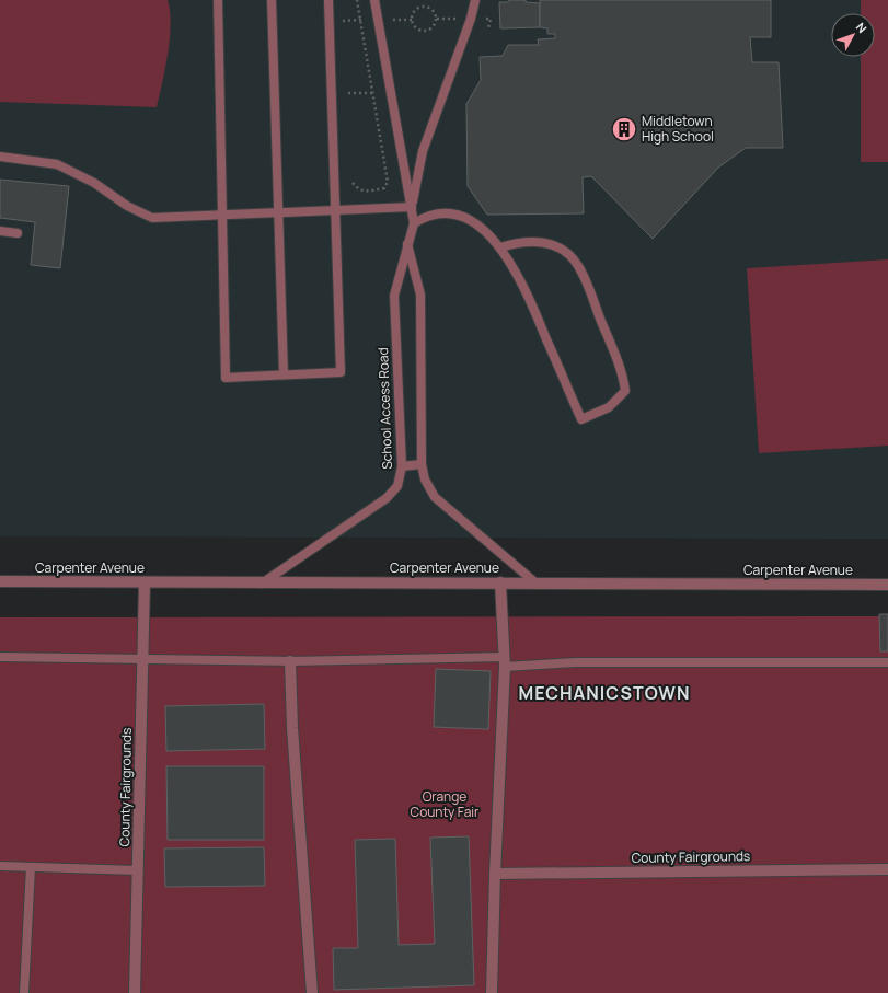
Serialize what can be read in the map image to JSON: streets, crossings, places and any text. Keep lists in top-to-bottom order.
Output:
{
  "streets": {
    "street": ["Carpenter Avenue", "County Fairgrounds"],
    "lane": ["School Access Road"]
  },
  "crossings": [
    ["School Access Road", "Carpenter Avenue"],
    ["Carpenter Avenue", "County Fairgrounds"]
  ],
  "districts": ["MECHANICSTOWN"],
  "parks": ["Orange County Fair"],
  "places": {
    "building": ["Middletown High School"]
  },
  "north": "top right"
}
